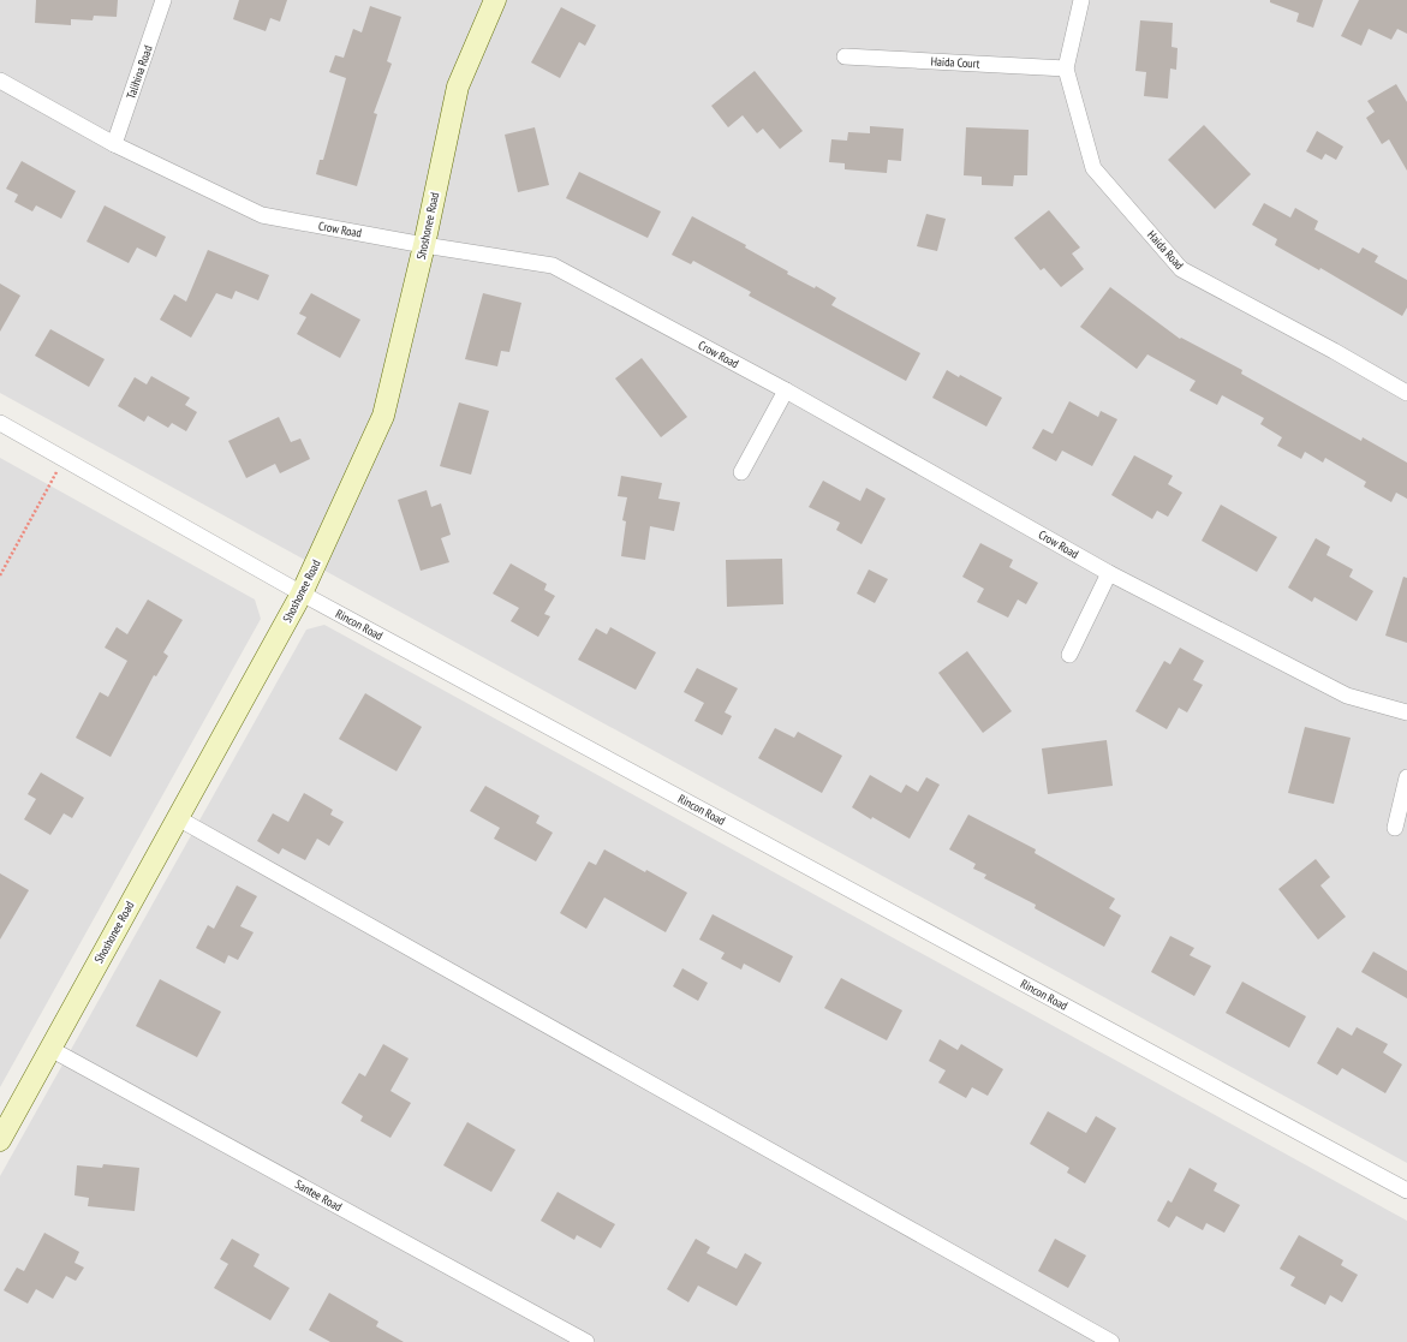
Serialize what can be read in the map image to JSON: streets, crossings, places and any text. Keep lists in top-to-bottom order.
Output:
{
  "streets": {
    "street": [
      "Haida Court",
      "Talihina Road",
      "Shoshonee Road",
      "Crow Road",
      "Haida Road",
      "Rincon Road",
      "Santee Road"
    ]
  },
  "crossings": [
    ["Haida Court", "Haida Road"],
    ["Talihina Road", "Crow Road"],
    ["Shoshonee Road", "Crow Road"],
    ["Shoshonee Road", "Rincon Road"],
    ["Shoshonee Road", "Santee Road"]
  ]
}
